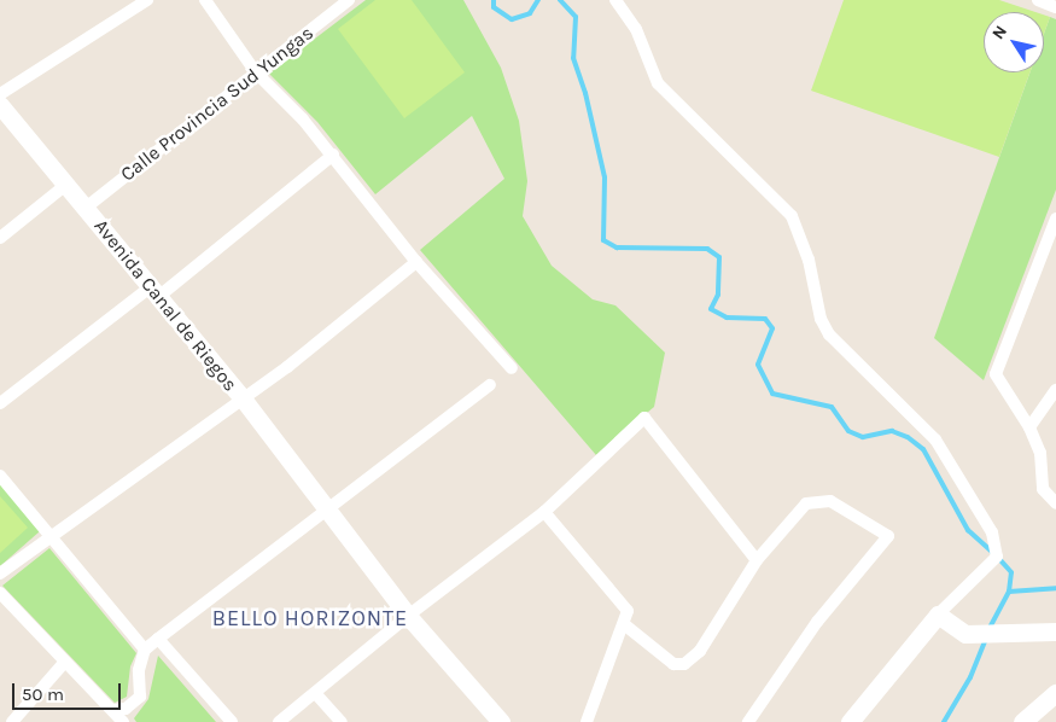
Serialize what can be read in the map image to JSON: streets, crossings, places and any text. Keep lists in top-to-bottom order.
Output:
{
  "streets": {
    "street": ["Calle Provincia Sud Yungas", "Avenida Canal de Riegos"]
  },
  "crossings": [
    ["Calle Provincia Sud Yungas", "Avenida Canal de Riegos"]
  ],
  "districts": ["BELLO HORIZONTE"],
  "scale_bar": "50 m",
  "north": "top left"
}
